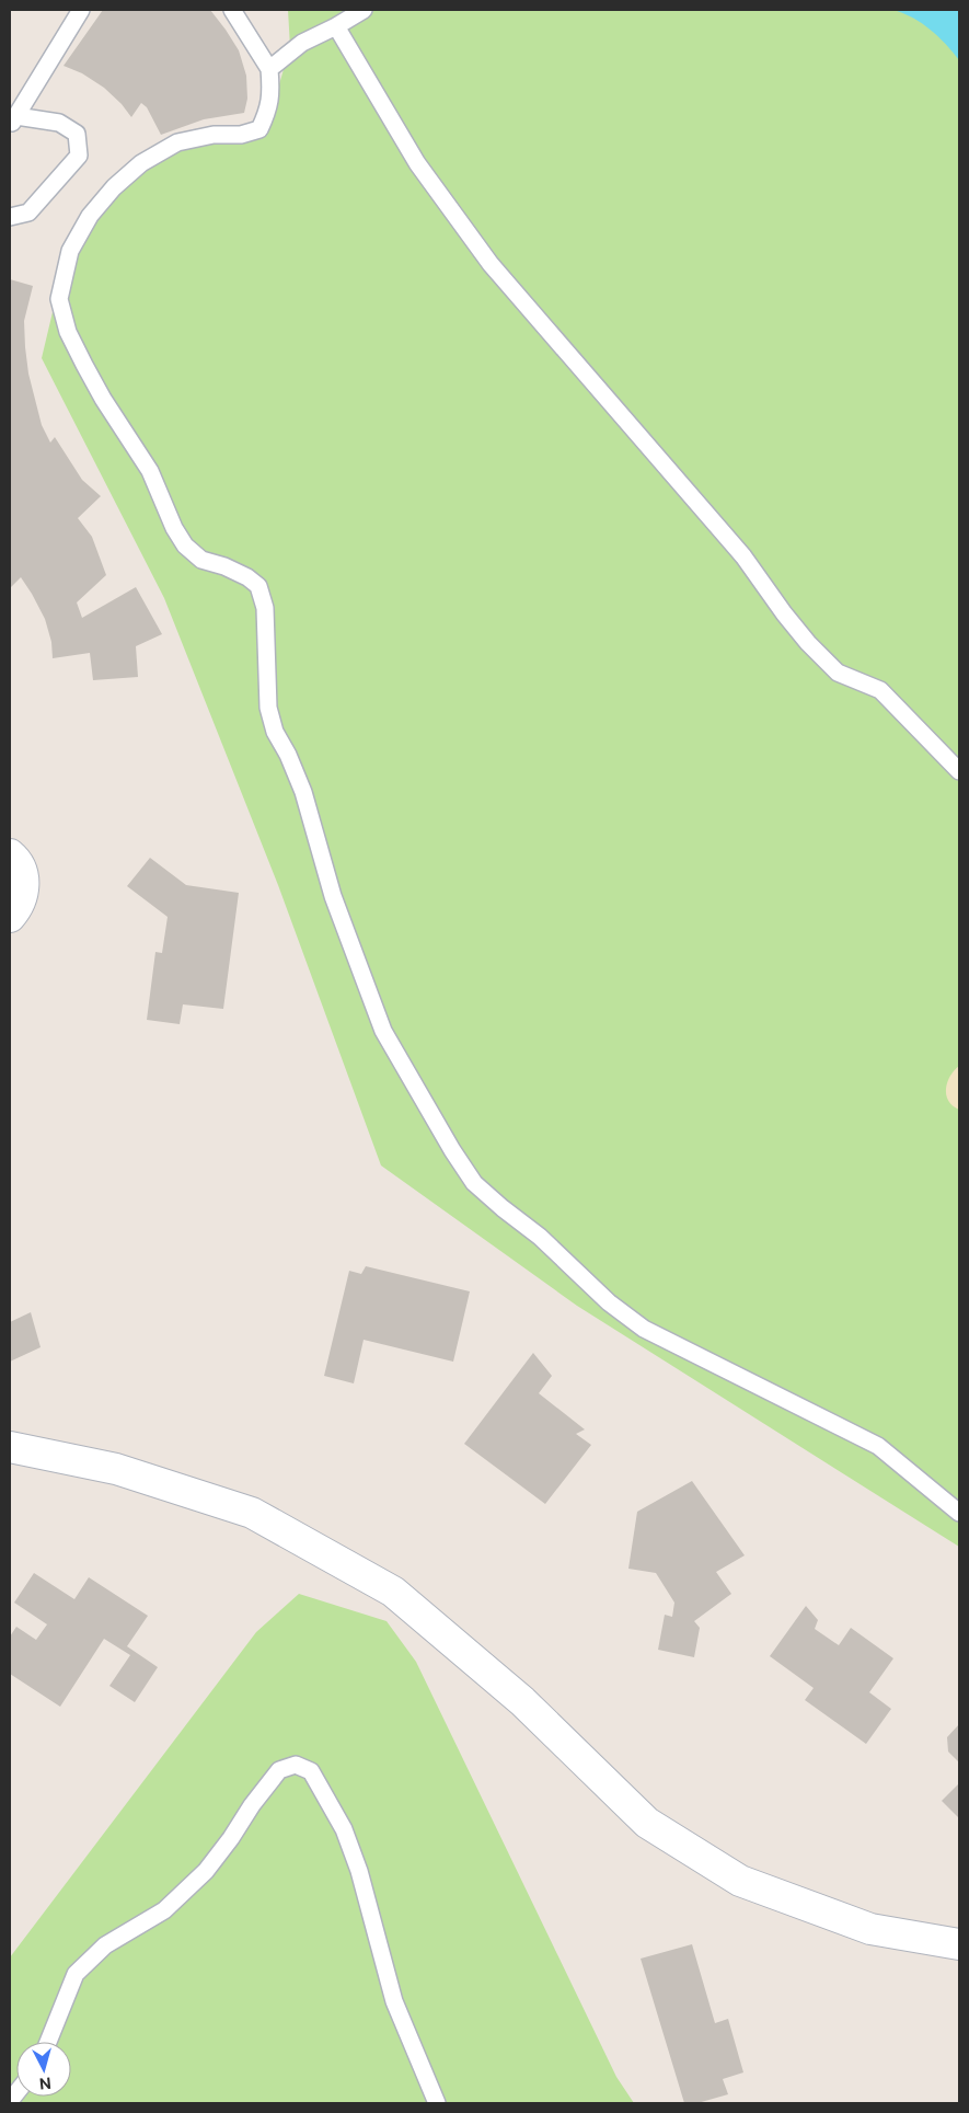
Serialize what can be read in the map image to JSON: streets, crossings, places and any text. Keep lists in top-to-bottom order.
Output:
{
  "north": "bottom"
}
